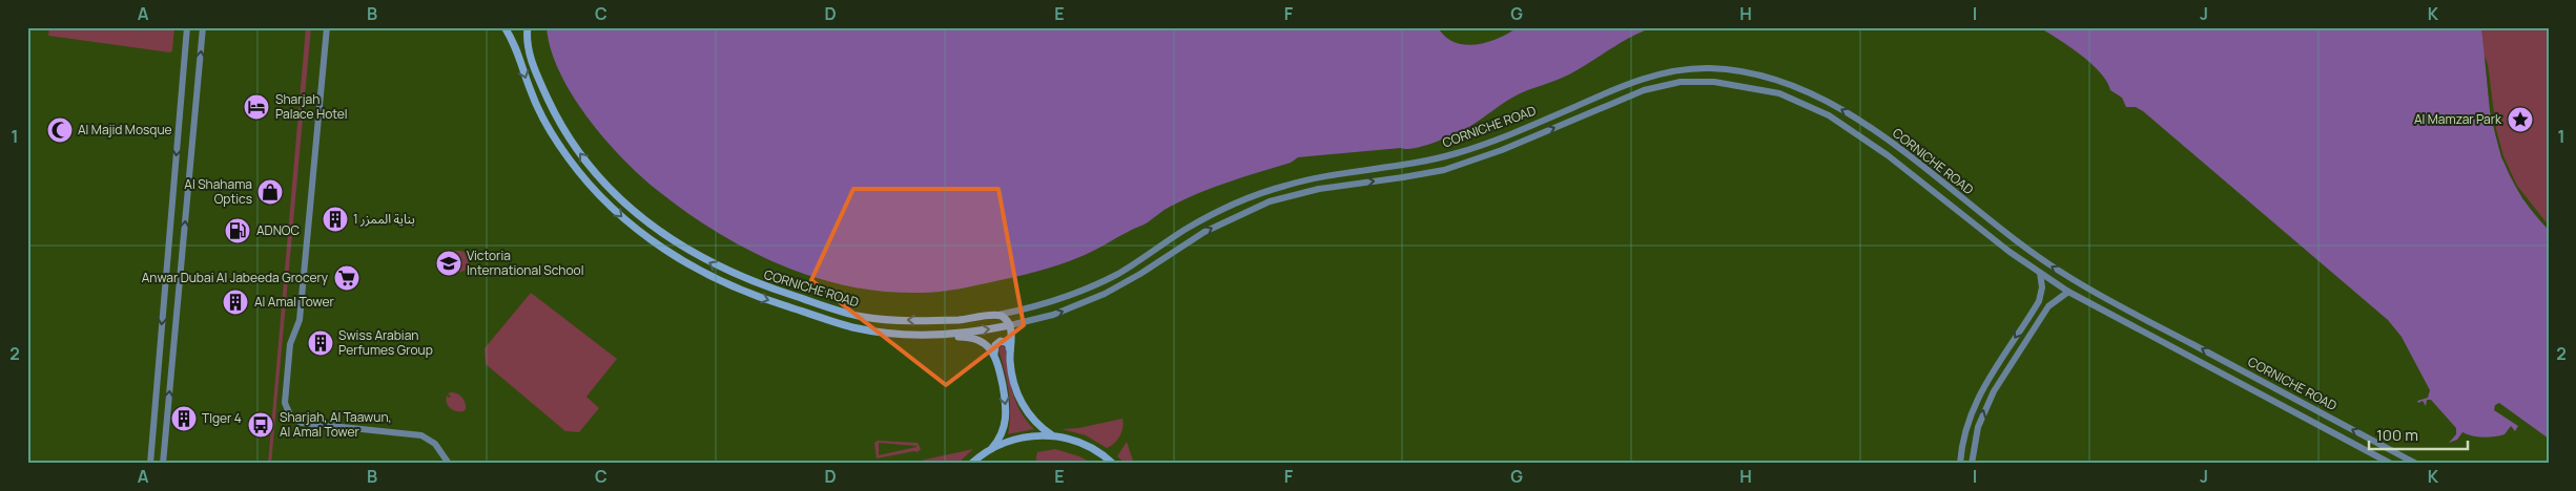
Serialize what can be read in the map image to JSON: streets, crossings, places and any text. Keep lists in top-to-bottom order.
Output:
{
  "streets": {
    "main road": ["CORNICHE ROAD"]
  },
  "places": {
    "hotel": ["Sharjah Palace Hotel"],
    "place": ["Al Mamzar Park"],
    "mosque": ["Al Majid Mosque"],
    "shop": ["Al Shahama Optics"],
    "building": [
      "بناية الممزر 1",
      "Al Amal Tower",
      "Swiss Arabian Perfumes Group",
      "TIger 4"
    ],
    "fuel station": ["ADNOC"],
    "school or university": ["Victoria International School"],
    "supermarket": ["Anwar Dubai Al Jabeeda Grocery"],
    "bus stop": ["Sharjah, Al Taawun, Al Amal Tower"]
  },
  "scale_bar": "100 m",
  "grid": {
    "columns": [
      "A",
      "B",
      "C",
      "D",
      "E",
      "F",
      "G",
      "H",
      "I",
      "J",
      "K"
    ],
    "rows": ["1", "2"]
  }
}
